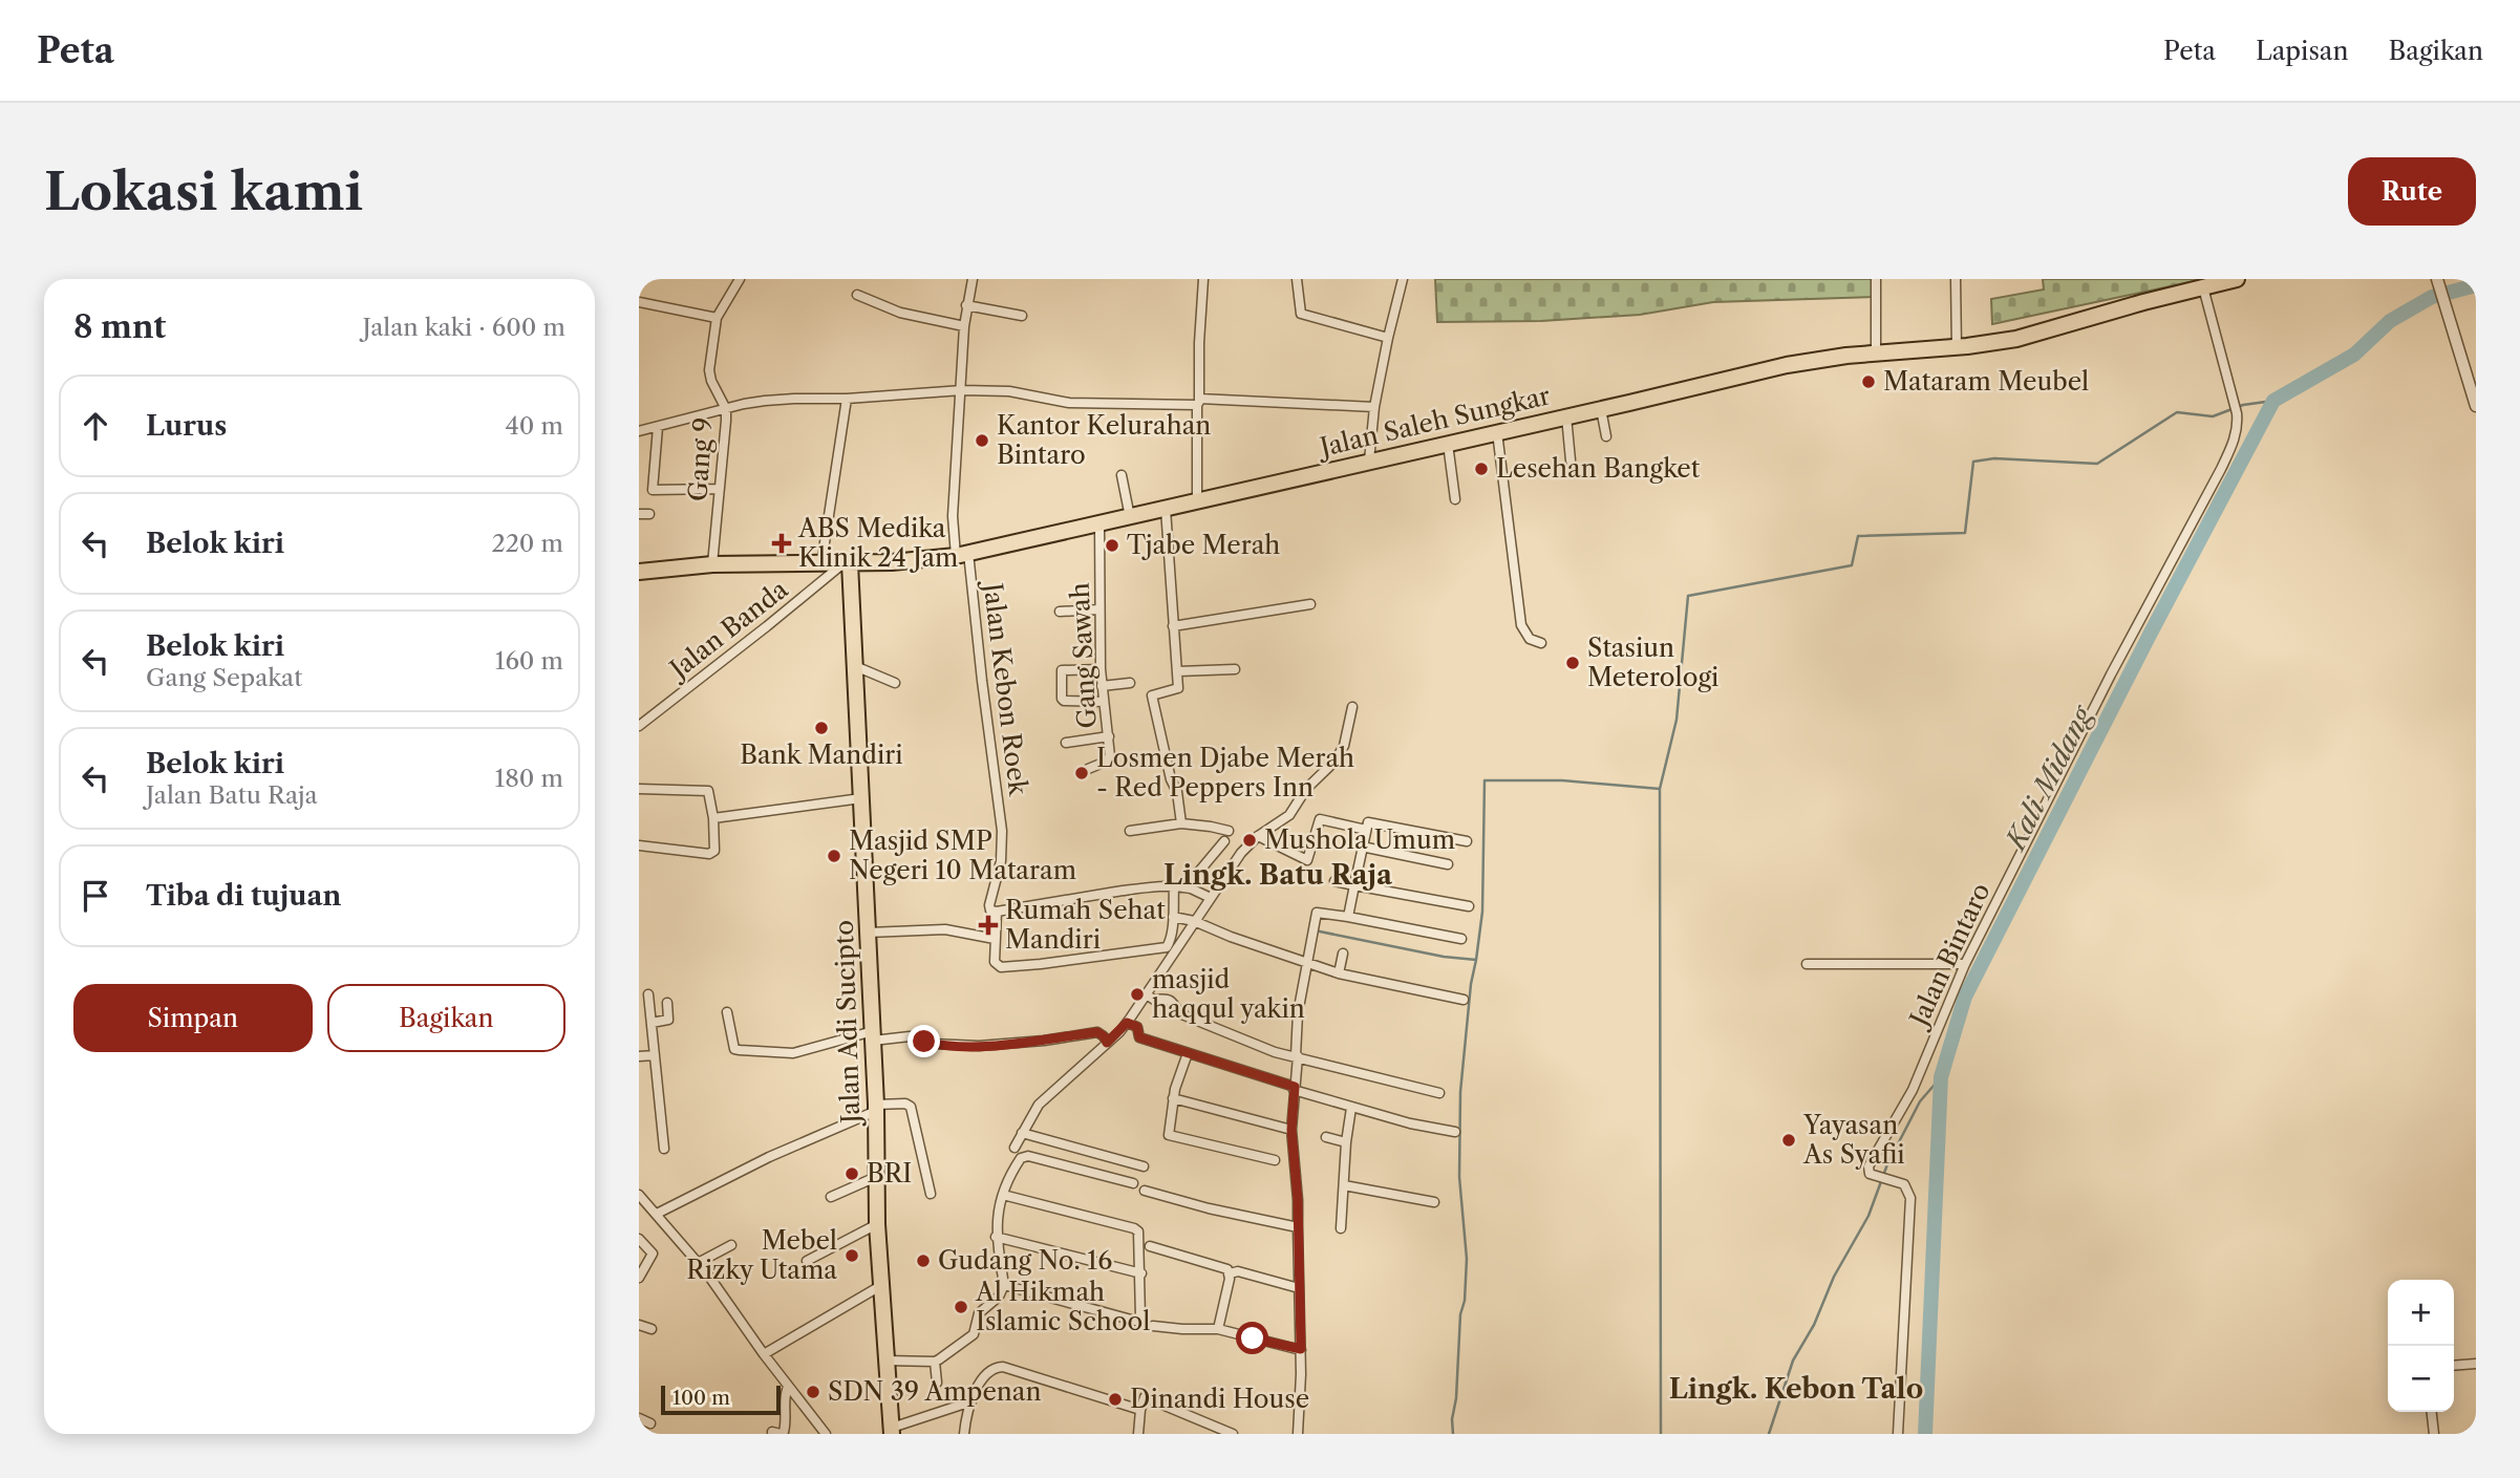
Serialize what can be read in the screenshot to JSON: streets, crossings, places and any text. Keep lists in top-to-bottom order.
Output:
{
  "streets": {
    "highway": ["Jalan Saleh Sungkar", "Jalan Adi Sucipto"],
    "street": [
      "Gang 9",
      "Jalan Banda",
      "Gang Sawah",
      "Jalan Kebon Roek",
      "Jalan Bintaro"
    ]
  },
  "crossings": [
    ["Jalan Saleh Sungkar", "Gang 9"],
    ["Jalan Saleh Sungkar", "Jalan Banda"],
    ["Jalan Saleh Sungkar", "Gang Sawah"],
    ["Jalan Saleh Sungkar", "Jalan Kebon Roek"],
    ["Jalan Saleh Sungkar", "Jalan Bintaro"],
    ["Jalan Saleh Sungkar", "Jalan Adi Sucipto"],
    ["Jalan Banda", "Jalan Adi Sucipto"]
  ],
  "districts": ["Lingk. Batu Raja", "Lingk. Kebon Talo"],
  "water": ["Kali Midang"],
  "places": {
    "other": [
      "Mataram Meubel",
      "Kantor Kelurahan Bintaro",
      "Lesehan Bangket",
      "Tjabe Merah",
      "Stasiun Meterologi",
      "Bank Mandiri",
      "Losmen Djabe Merah - Red Peppers Inn",
      "Mushola Umum",
      "Masjid SMP Negeri 10 Mataram",
      "masjid haqqul yakin",
      "Yayasan As Syafii",
      "BRI",
      "Mebel Rizky Utama",
      "Gudang No. 16",
      "Al Hikmah Islamic School",
      "SDN 39 Ampenan",
      "Dinandi House"
    ],
    "health": ["ABS Medika Klinik 24 Jam", "Rumah Sehat Mandiri"]
  },
  "scale_bar": "100 m",
  "page": {
    "header": "Peta",
    "nav": ["Peta", "Lapisan", "Bagikan"],
    "buttons": [
      "Rute",
      ["Simpan", "Bagikan"]
    ],
    "title": "Lokasi kami",
    "heading": ["8 mnt", "Jalan kaki · 600 m"],
    "list": [
      ["Lurus", "40 m"],
      ["Belok kiri", "220 m"],
      ["Belok kiri", "Gang Sepakat", "160 m"],
      ["Belok kiri", "Jalan Batu Raja", "180 m"],
      "Tiba di tujuan"
    ],
    "map_buttons": ["+", "−"],
    "scale": "100 m"
  }
}
